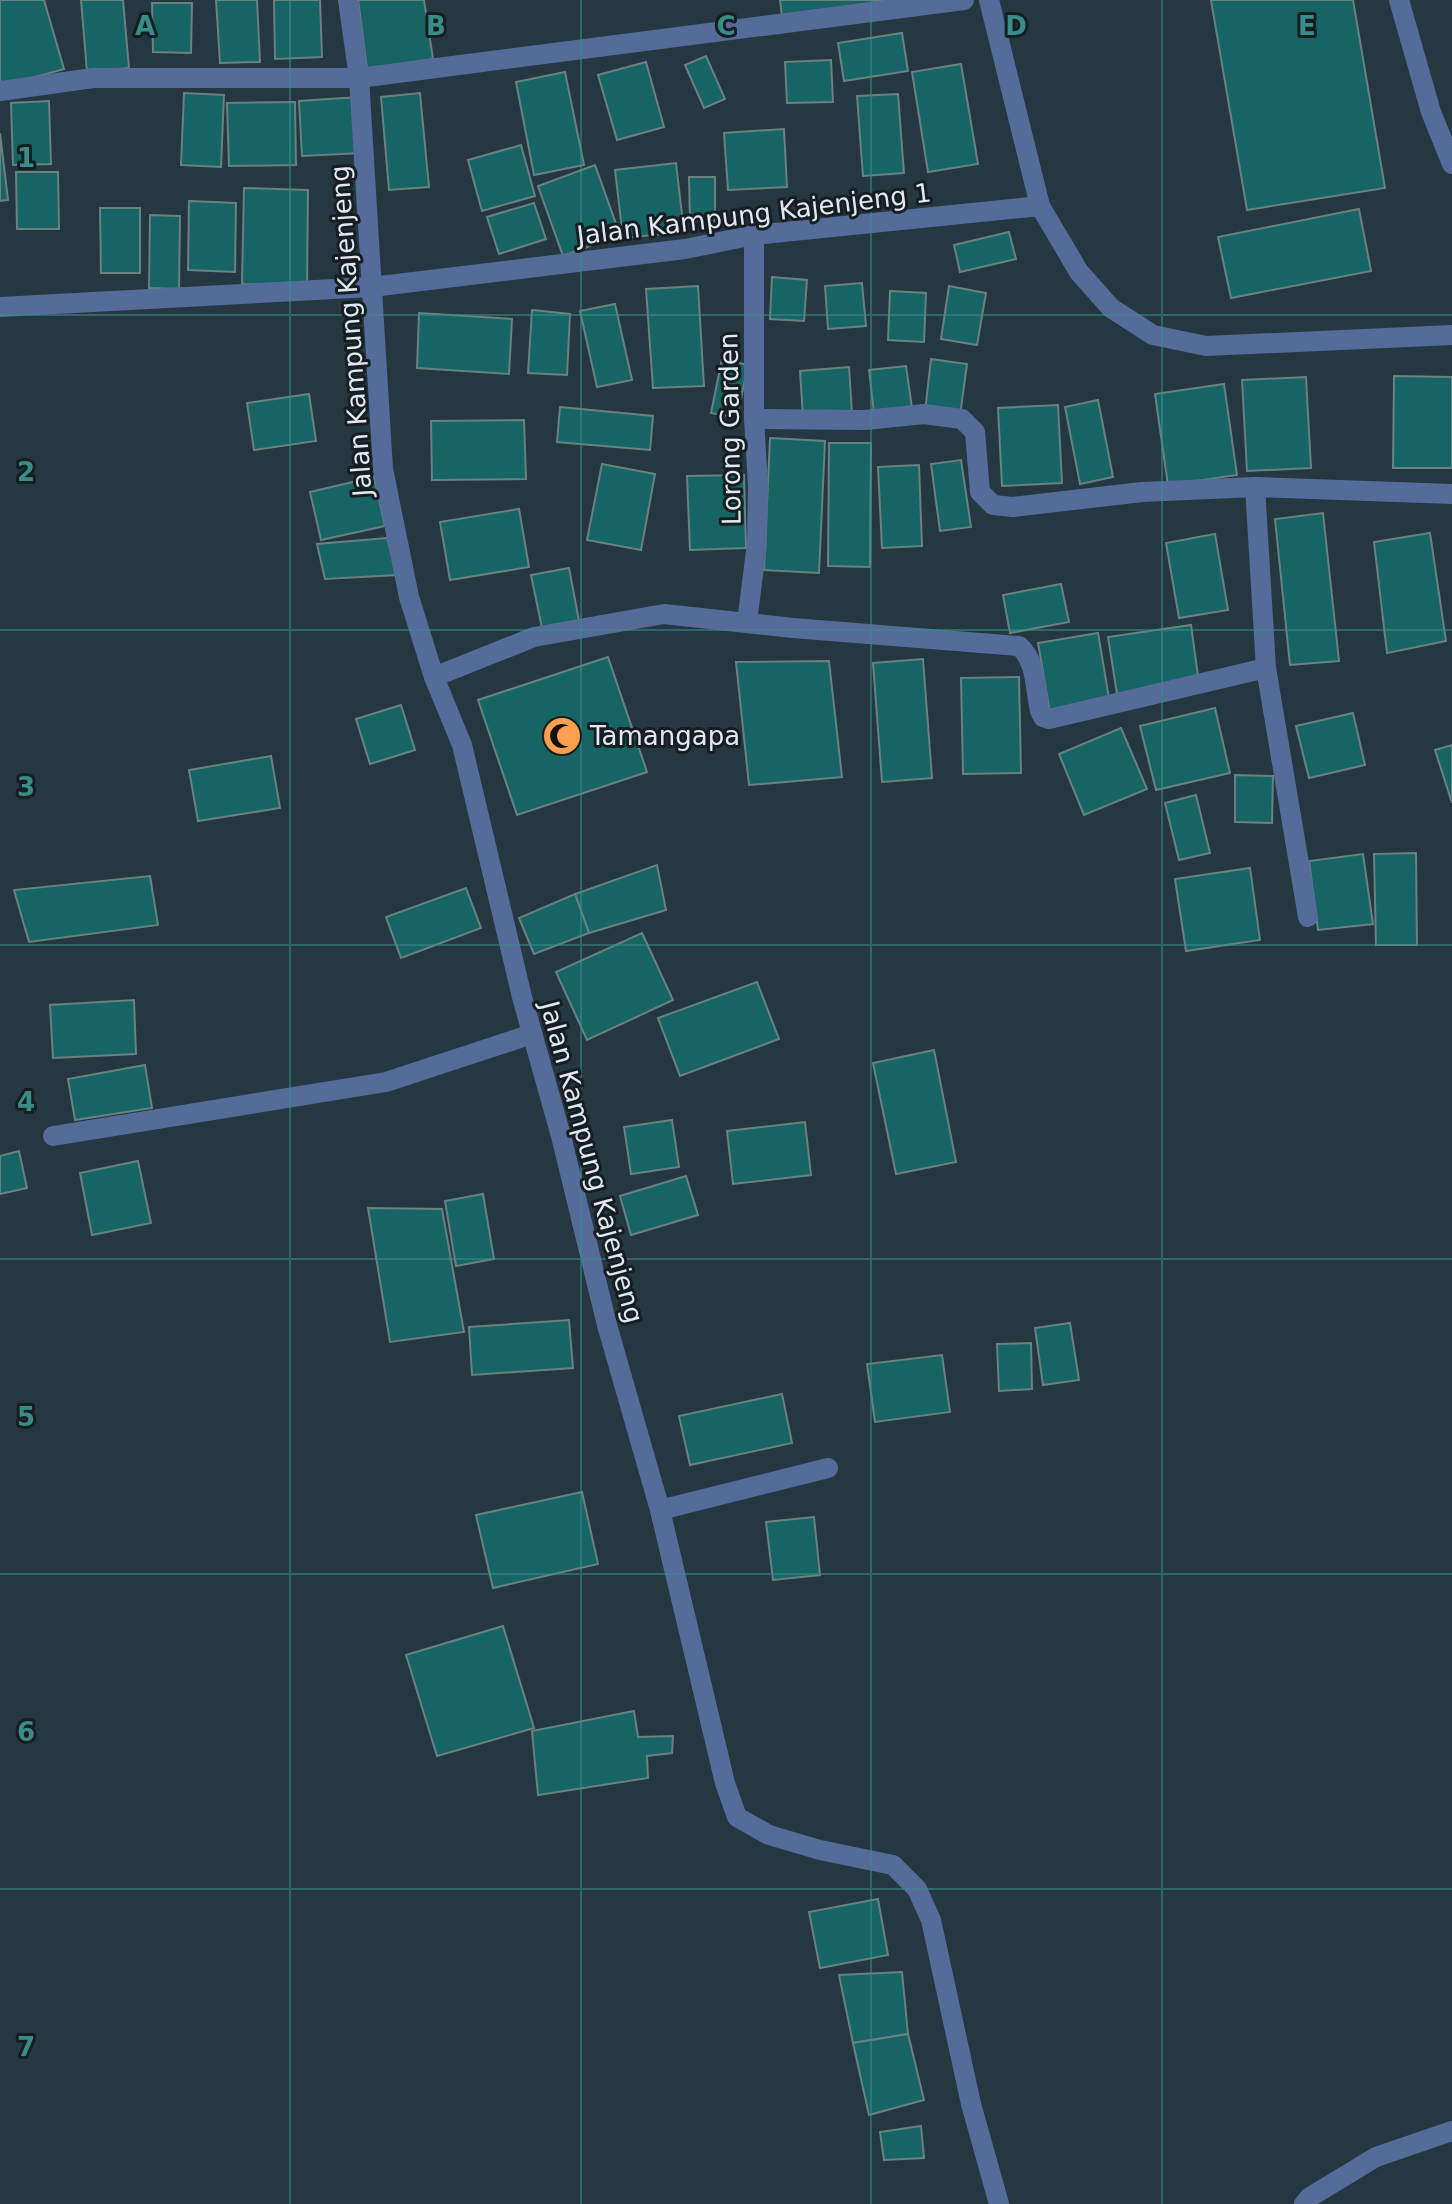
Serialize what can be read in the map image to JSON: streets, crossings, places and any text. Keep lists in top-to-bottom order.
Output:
{
  "streets": {
    "street": ["Jalan Kampung Kajenjeng 1", "Jalan Kampung Kajenjeng", "Lorong Garden"]
  },
  "crossings": [
    ["Jalan Kampung Kajenjeng 1", "Jalan Kampung Kajenjeng"],
    ["Jalan Kampung Kajenjeng 1", "Lorong Garden"]
  ],
  "places": {
    "mosque": ["Tamangapa"]
  },
  "grid": {
    "columns": [
      "A",
      "B",
      "C",
      "D",
      "E"
    ],
    "rows": [
      "1",
      "2",
      "3",
      "4",
      "5",
      "6",
      "7"
    ]
  }
}
